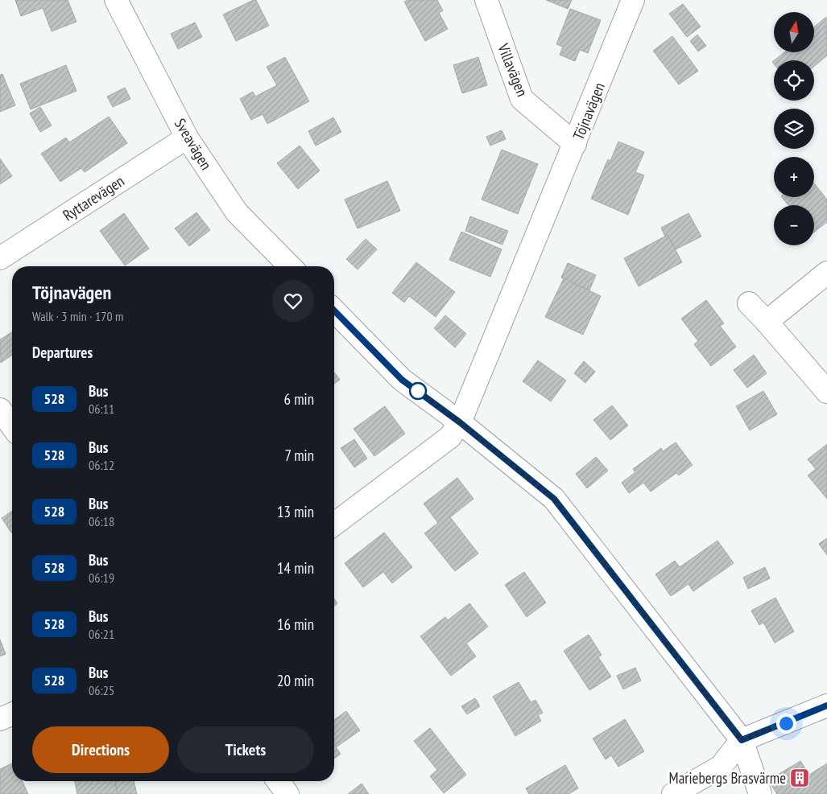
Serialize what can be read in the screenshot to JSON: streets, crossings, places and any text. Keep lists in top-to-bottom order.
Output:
{
  "streets": {
    "street": [
      "Villavägen",
      "Töjnavägen",
      "Sveavägen",
      "Ryttarevägen"
    ]
  },
  "crossings": [
    ["Villavägen", "Töjnavägen"],
    ["Sveavägen", "Ryttarevägen"]
  ],
  "places": {
    "building": ["Mariebergs Brasvärme"]
  },
  "lines": ["bus line 528"],
  "north": "top",
  "page": {
    "map_buttons": ["+", "−"],
    "heading": [
      ["Töjnavägen", "Walk · 3 min · 170 m"],
      "Departures"
    ],
    "list": [
      {
        "mark": "528",
        "name": "Bus",
        "note": "06:11",
        "value": "6 min"
      },
      {
        "mark": "528",
        "name": "Bus",
        "note": "06:12",
        "value": "7 min"
      },
      {
        "mark": "528",
        "name": "Bus",
        "note": "06:18",
        "value": "13 min"
      },
      {
        "mark": "528",
        "name": "Bus",
        "note": "06:19",
        "value": "14 min"
      },
      {
        "mark": "528",
        "name": "Bus",
        "note": "06:21",
        "value": "16 min"
      },
      {
        "mark": "528",
        "name": "Bus",
        "note": "06:25",
        "value": "20 min"
      }
    ],
    "buttons": ["Directions", "Tickets"]
  }
}
